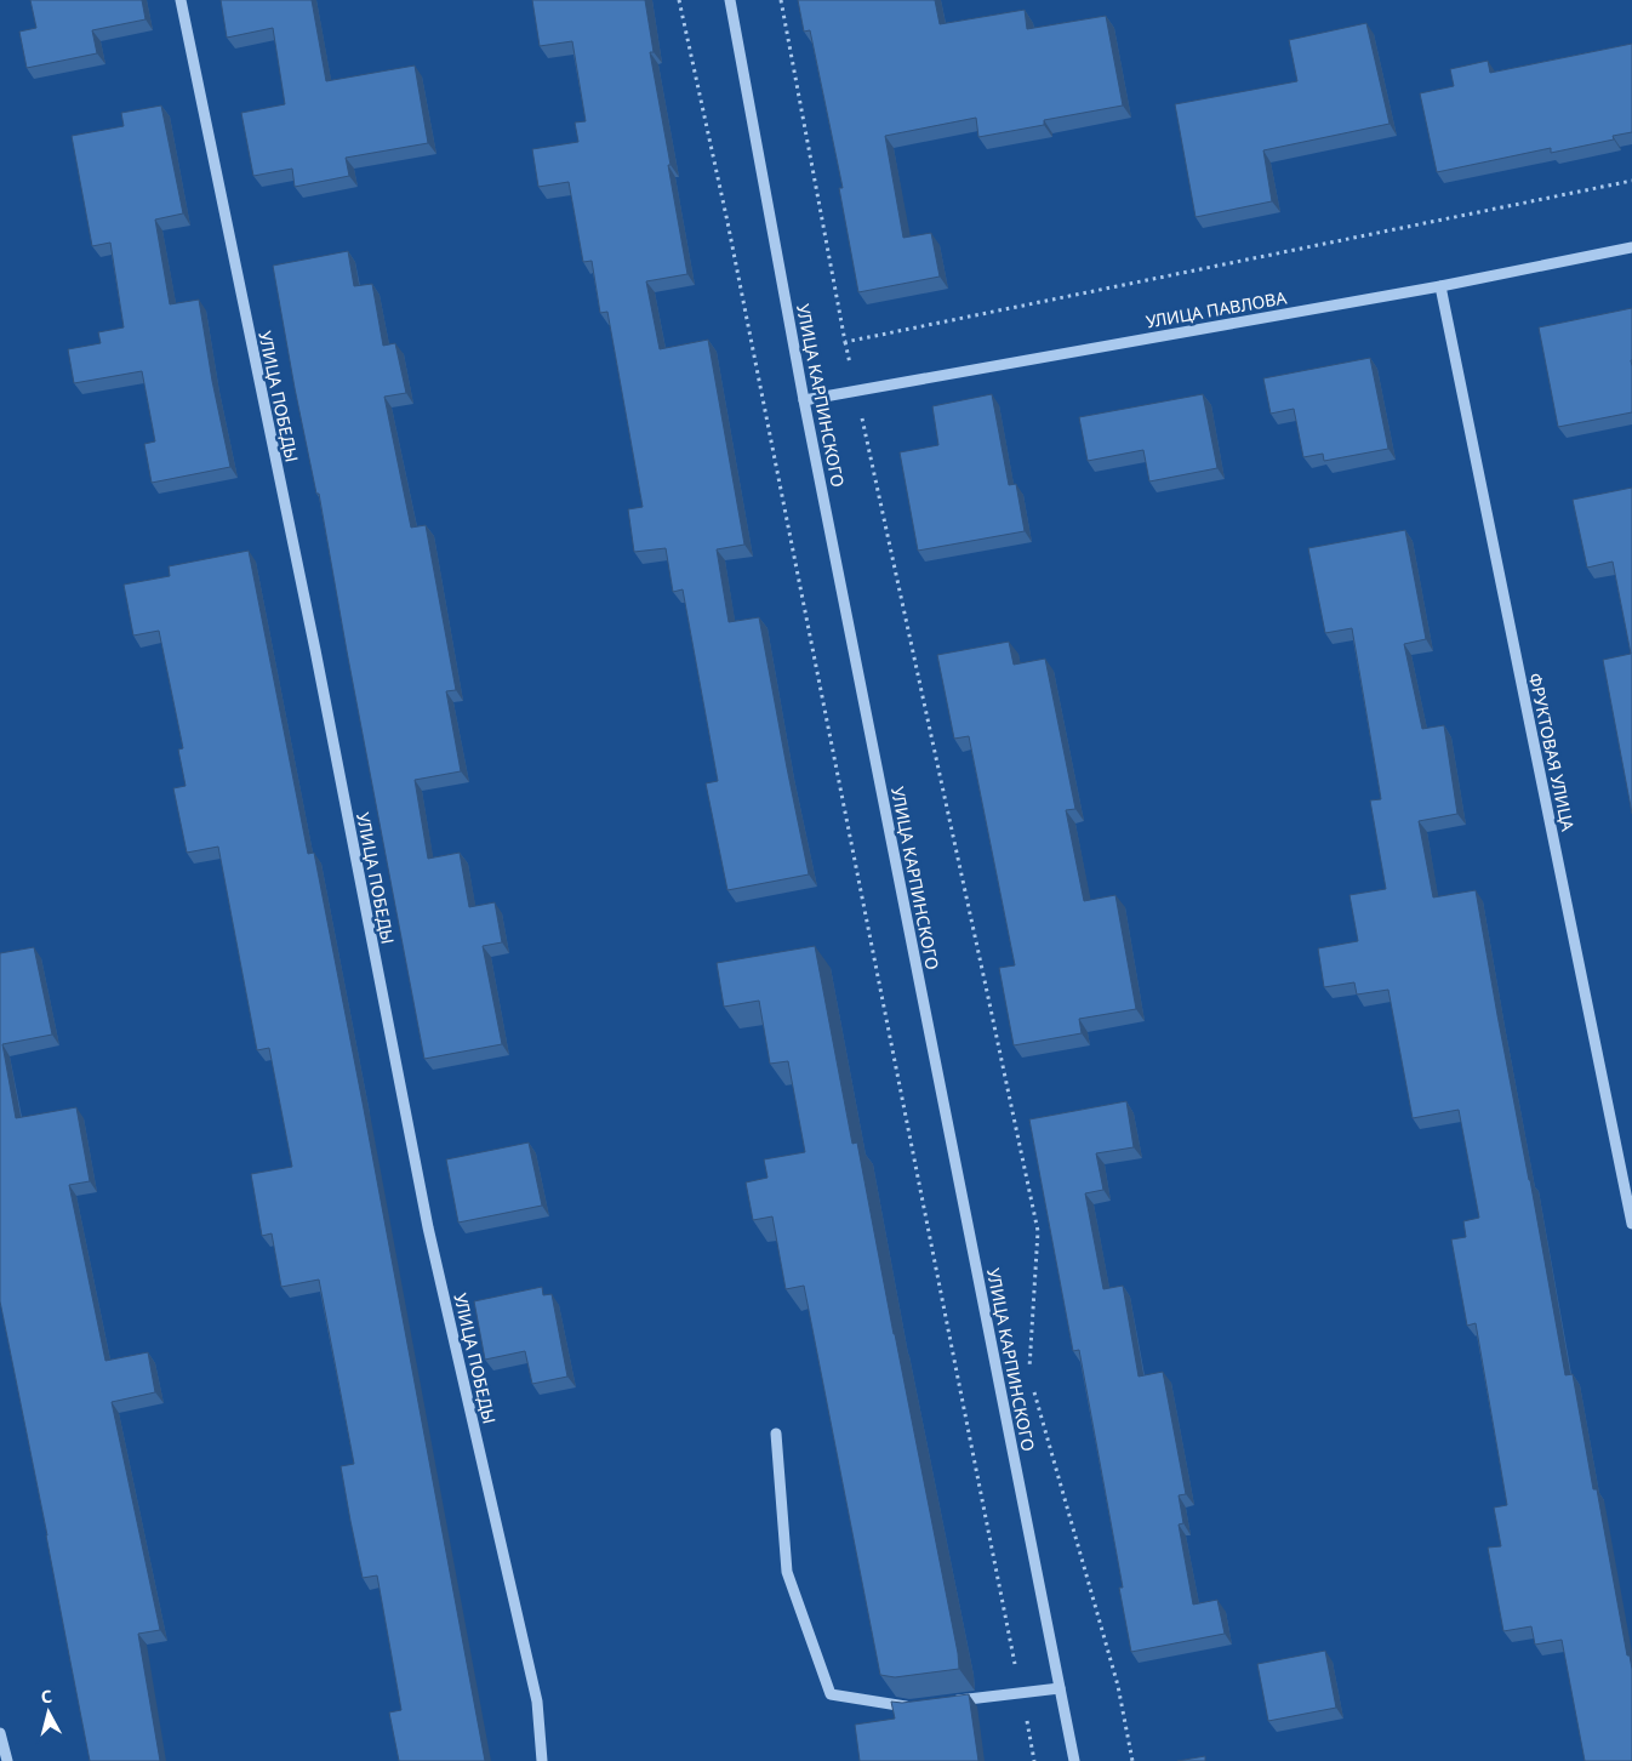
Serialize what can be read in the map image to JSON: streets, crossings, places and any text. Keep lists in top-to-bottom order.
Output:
{
  "streets": {
    "street": [
      "УЛИЦА ПАВЛОВА",
      "УЛИЦА КАРПИНСКОГО",
      "УЛИЦА ПОБЕДЫ",
      "ФРУКТОВАЯ УЛИЦА"
    ]
  },
  "crossings": [
    ["УЛИЦА ПАВЛОВА", "УЛИЦА КАРПИНСКОГО"],
    ["УЛИЦА ПАВЛОВА", "ФРУКТОВАЯ УЛИЦА"]
  ],
  "north": "top"
}
